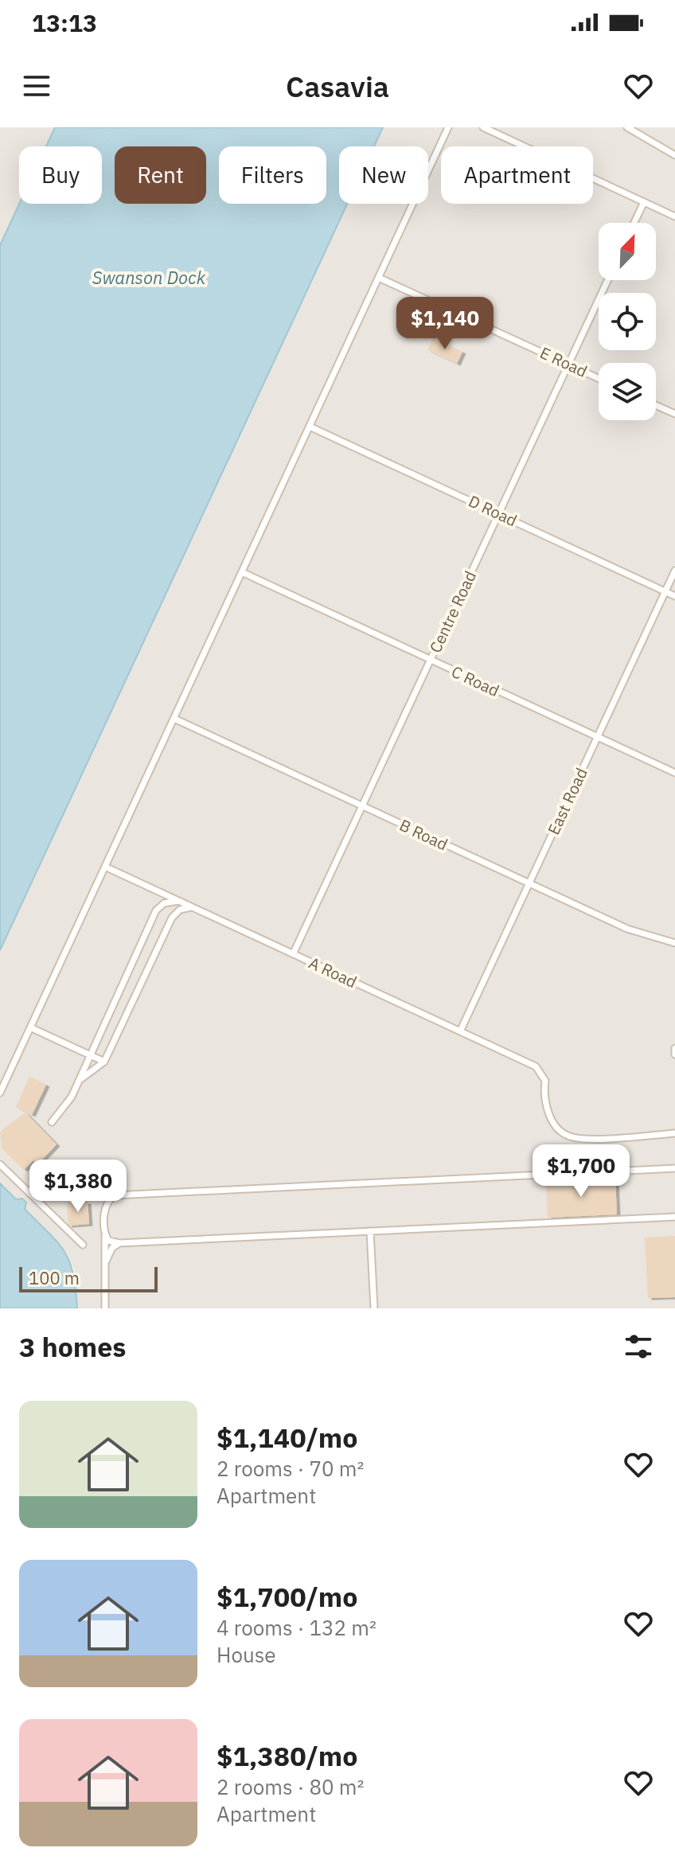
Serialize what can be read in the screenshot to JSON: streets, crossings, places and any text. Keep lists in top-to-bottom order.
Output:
{
  "streets": {
    "lane": [
      "E Road",
      "D Road",
      "Centre Road",
      "C Road",
      "East Road",
      "B Road",
      "A Road"
    ]
  },
  "crossings": [
    ["E Road", "Centre Road"],
    ["D Road", "Centre Road"],
    ["D Road", "East Road"],
    ["Centre Road", "C Road"],
    ["Centre Road", "B Road"],
    ["Centre Road", "A Road"],
    ["C Road", "East Road"],
    ["East Road", "B Road"],
    ["East Road", "A Road"]
  ],
  "water": ["Swanson Dock"],
  "scale_bar": "100 m",
  "north": "top right",
  "page": {
    "status": "13:13",
    "header": "Casavia",
    "chip": [
      "Buy",
      "Rent",
      "Filters",
      "New",
      "Apartment"
    ],
    "price": ["$1,140", "$1,700", "$1,380"],
    "scale": "100 m",
    "heading": "3 homes",
    "list": [
      {
        "name": "$1,140/mo",
        "note": "2 rooms · 70 m² · Apartment"
      },
      {
        "name": "$1,700/mo",
        "note": "4 rooms · 132 m² · House"
      },
      {
        "name": "$1,380/mo",
        "note": "2 rooms · 80 m² · Apartment"
      }
    ]
  }
}
